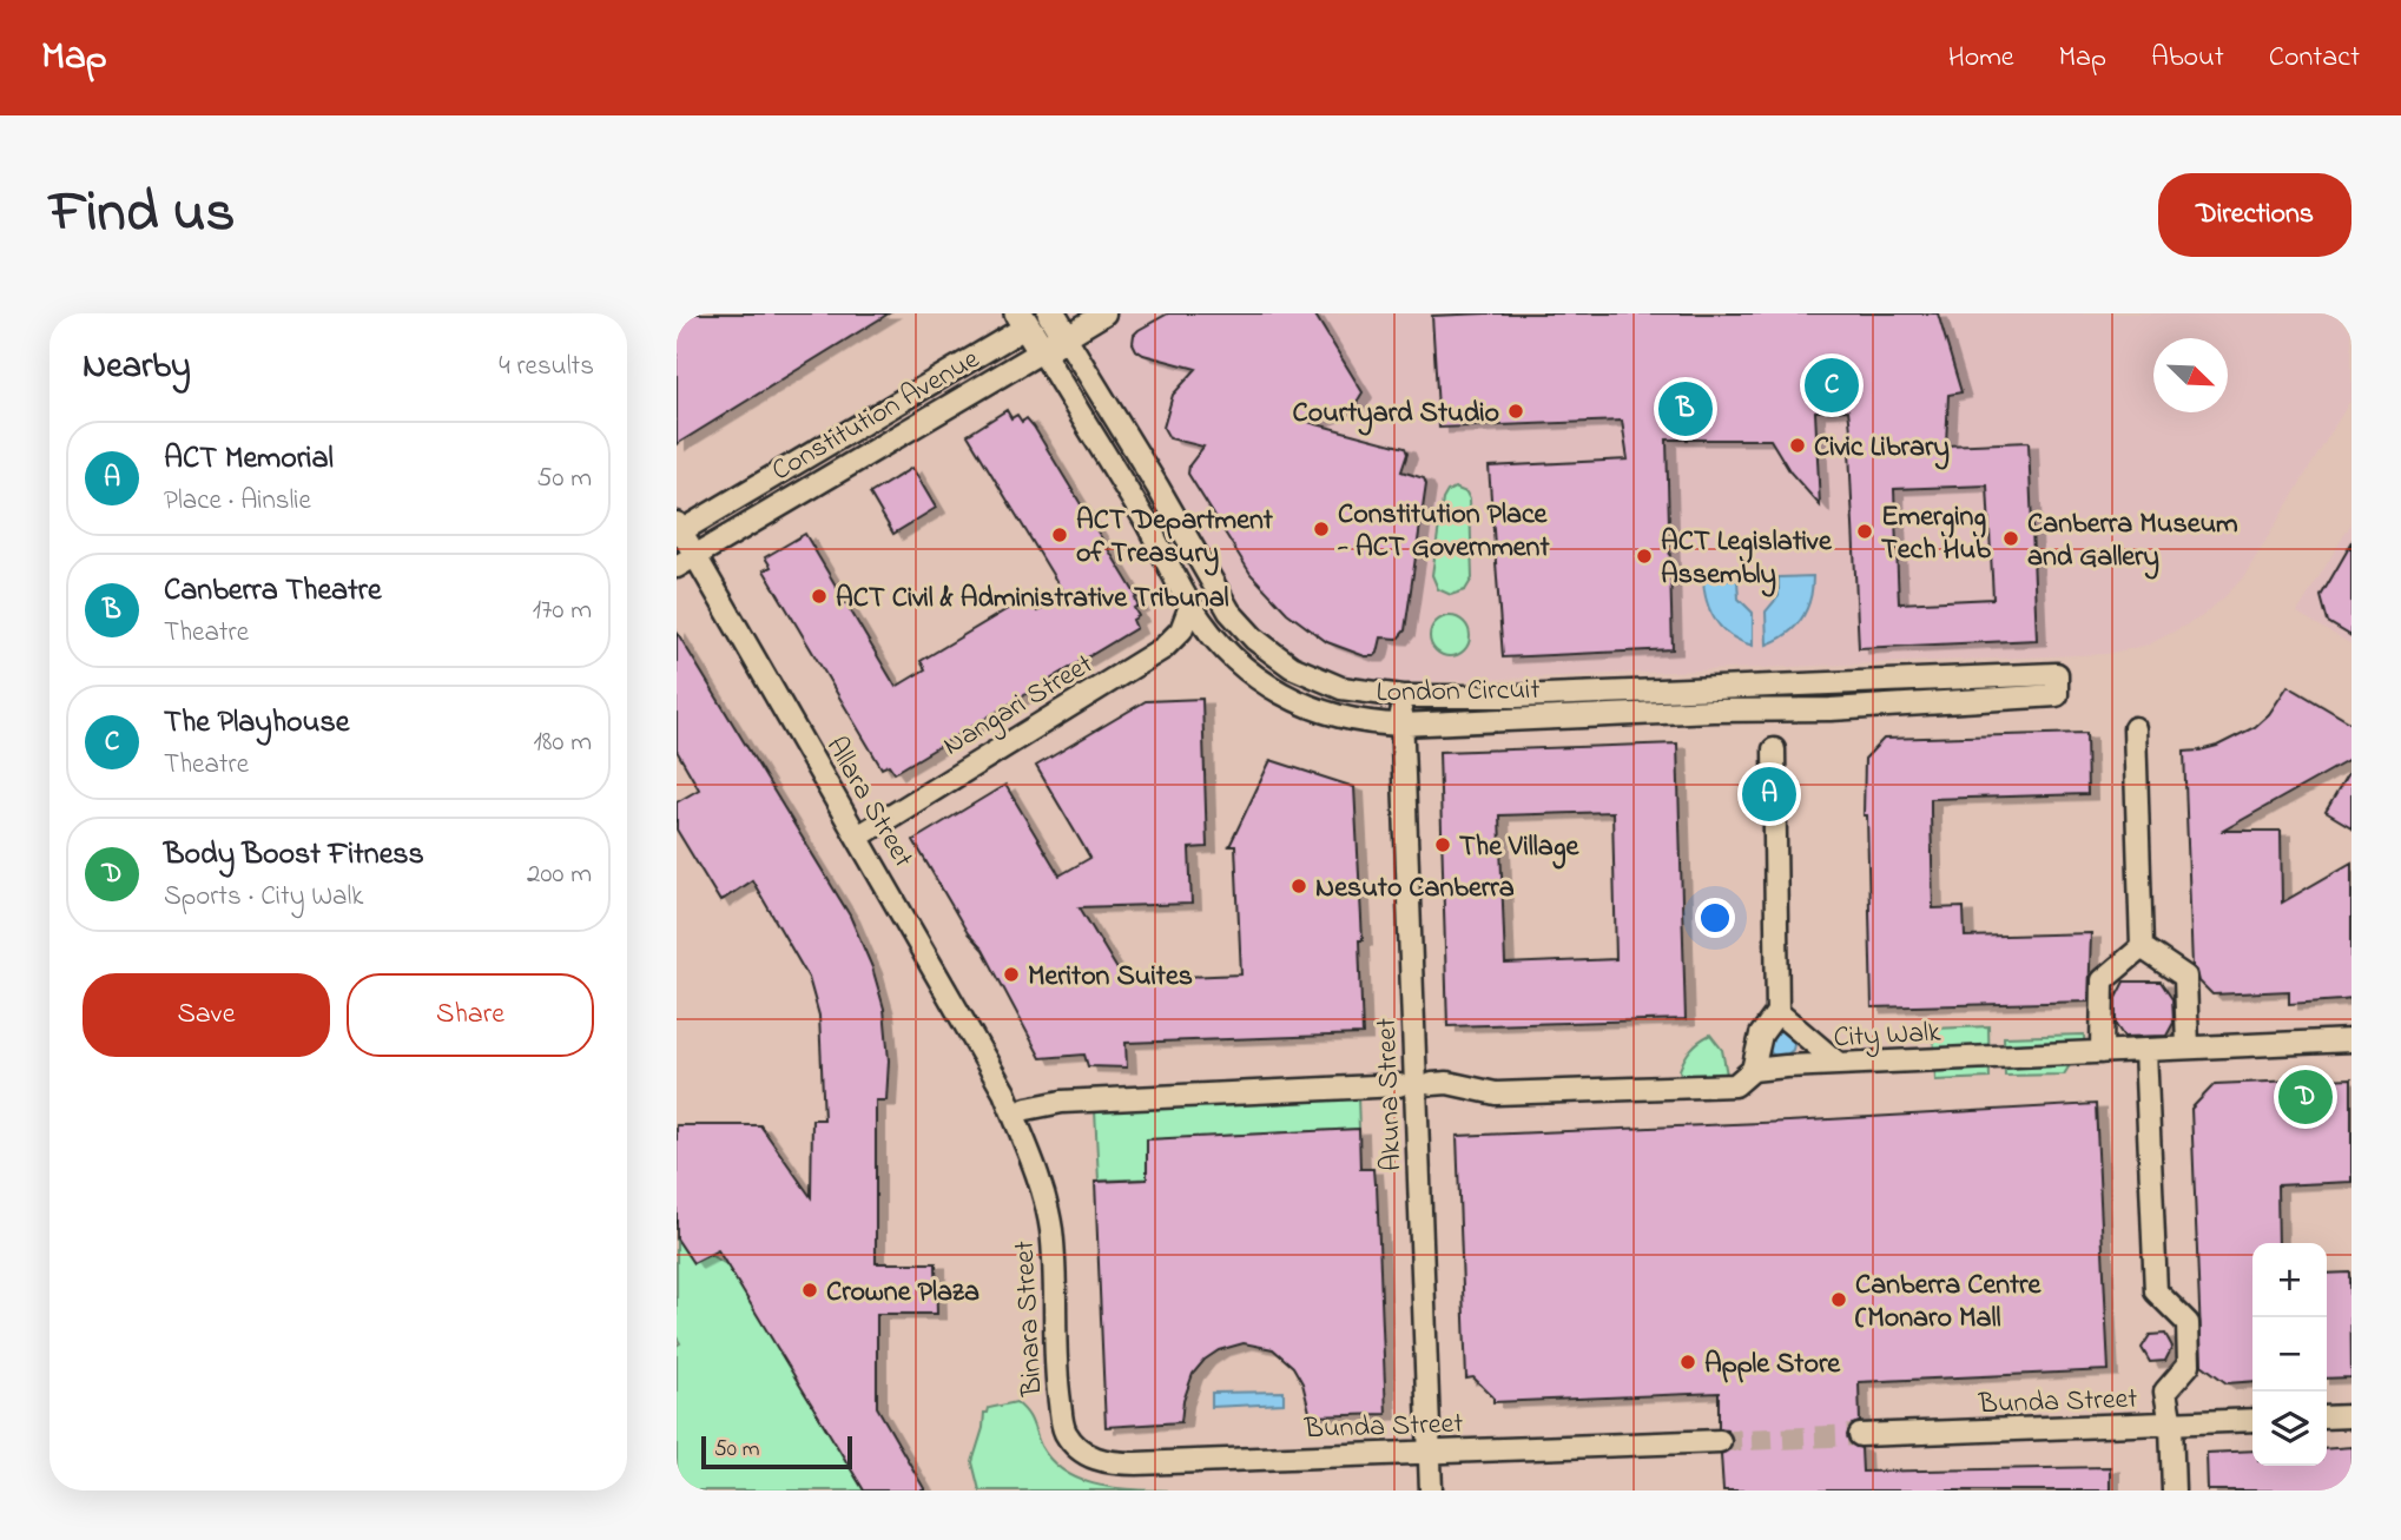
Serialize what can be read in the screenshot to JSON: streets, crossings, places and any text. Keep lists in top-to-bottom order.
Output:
{
  "streets": {
    "main road": ["Constitution Avenue", "London Circuit"],
    "street": [
      "Nangari Street",
      "Allara Street",
      "City Walk",
      "Akuna Street",
      "Binara Street",
      "Bunda Street"
    ]
  },
  "crossings": [
    ["Constitution Avenue", "London Circuit"],
    ["Constitution Avenue", "Allara Street"],
    ["London Circuit", "Nangari Street"],
    ["London Circuit", "Akuna Street"],
    ["Nangari Street", "Allara Street"],
    ["Allara Street", "Binara Street"],
    ["Akuna Street", "Bunda Street"],
    ["Binara Street", "Bunda Street"]
  ],
  "places": [
    "Courtyard Studio",
    "Civic Library",
    "Constitution Place - ACT Government",
    "Emerging Tech Hub",
    "ACT Department of Treasury",
    "Canberra Museum and Gallery",
    "ACT Legislative Assembly",
    "ACT Civil & Administrative Tribunal",
    "The Village",
    "Nesuto Canberra",
    "Meriton Suites",
    "Crowne Plaza",
    "Canberra Centre (Monaro Mall",
    "Apple Store"
  ],
  "scale_bar": "50 m",
  "north": "bottom right",
  "page": {
    "header": "Map",
    "nav": [
      "Home",
      "Map",
      "About",
      "Contact"
    ],
    "title": "Find us",
    "buttons": [
      "Directions",
      ["Save", "Share"]
    ],
    "heading": ["Nearby", "4 results"],
    "pins": [
      "C",
      "B",
      "A",
      "D"
    ],
    "list": [
      {
        "mark": "A",
        "name": "ACT Memorial",
        "note": "Place · Ainslie",
        "value": "50 m"
      },
      {
        "mark": "B",
        "name": "Canberra Theatre",
        "note": "Theatre",
        "value": "170 m"
      },
      {
        "mark": "C",
        "name": "The Playhouse",
        "note": "Theatre",
        "value": "180 m"
      },
      {
        "mark": "D",
        "name": "Body Boost Fitness",
        "note": "Sports · City Walk",
        "value": "200 m"
      }
    ],
    "map_buttons": ["+", "−"],
    "scale": "50 m"
  }
}
